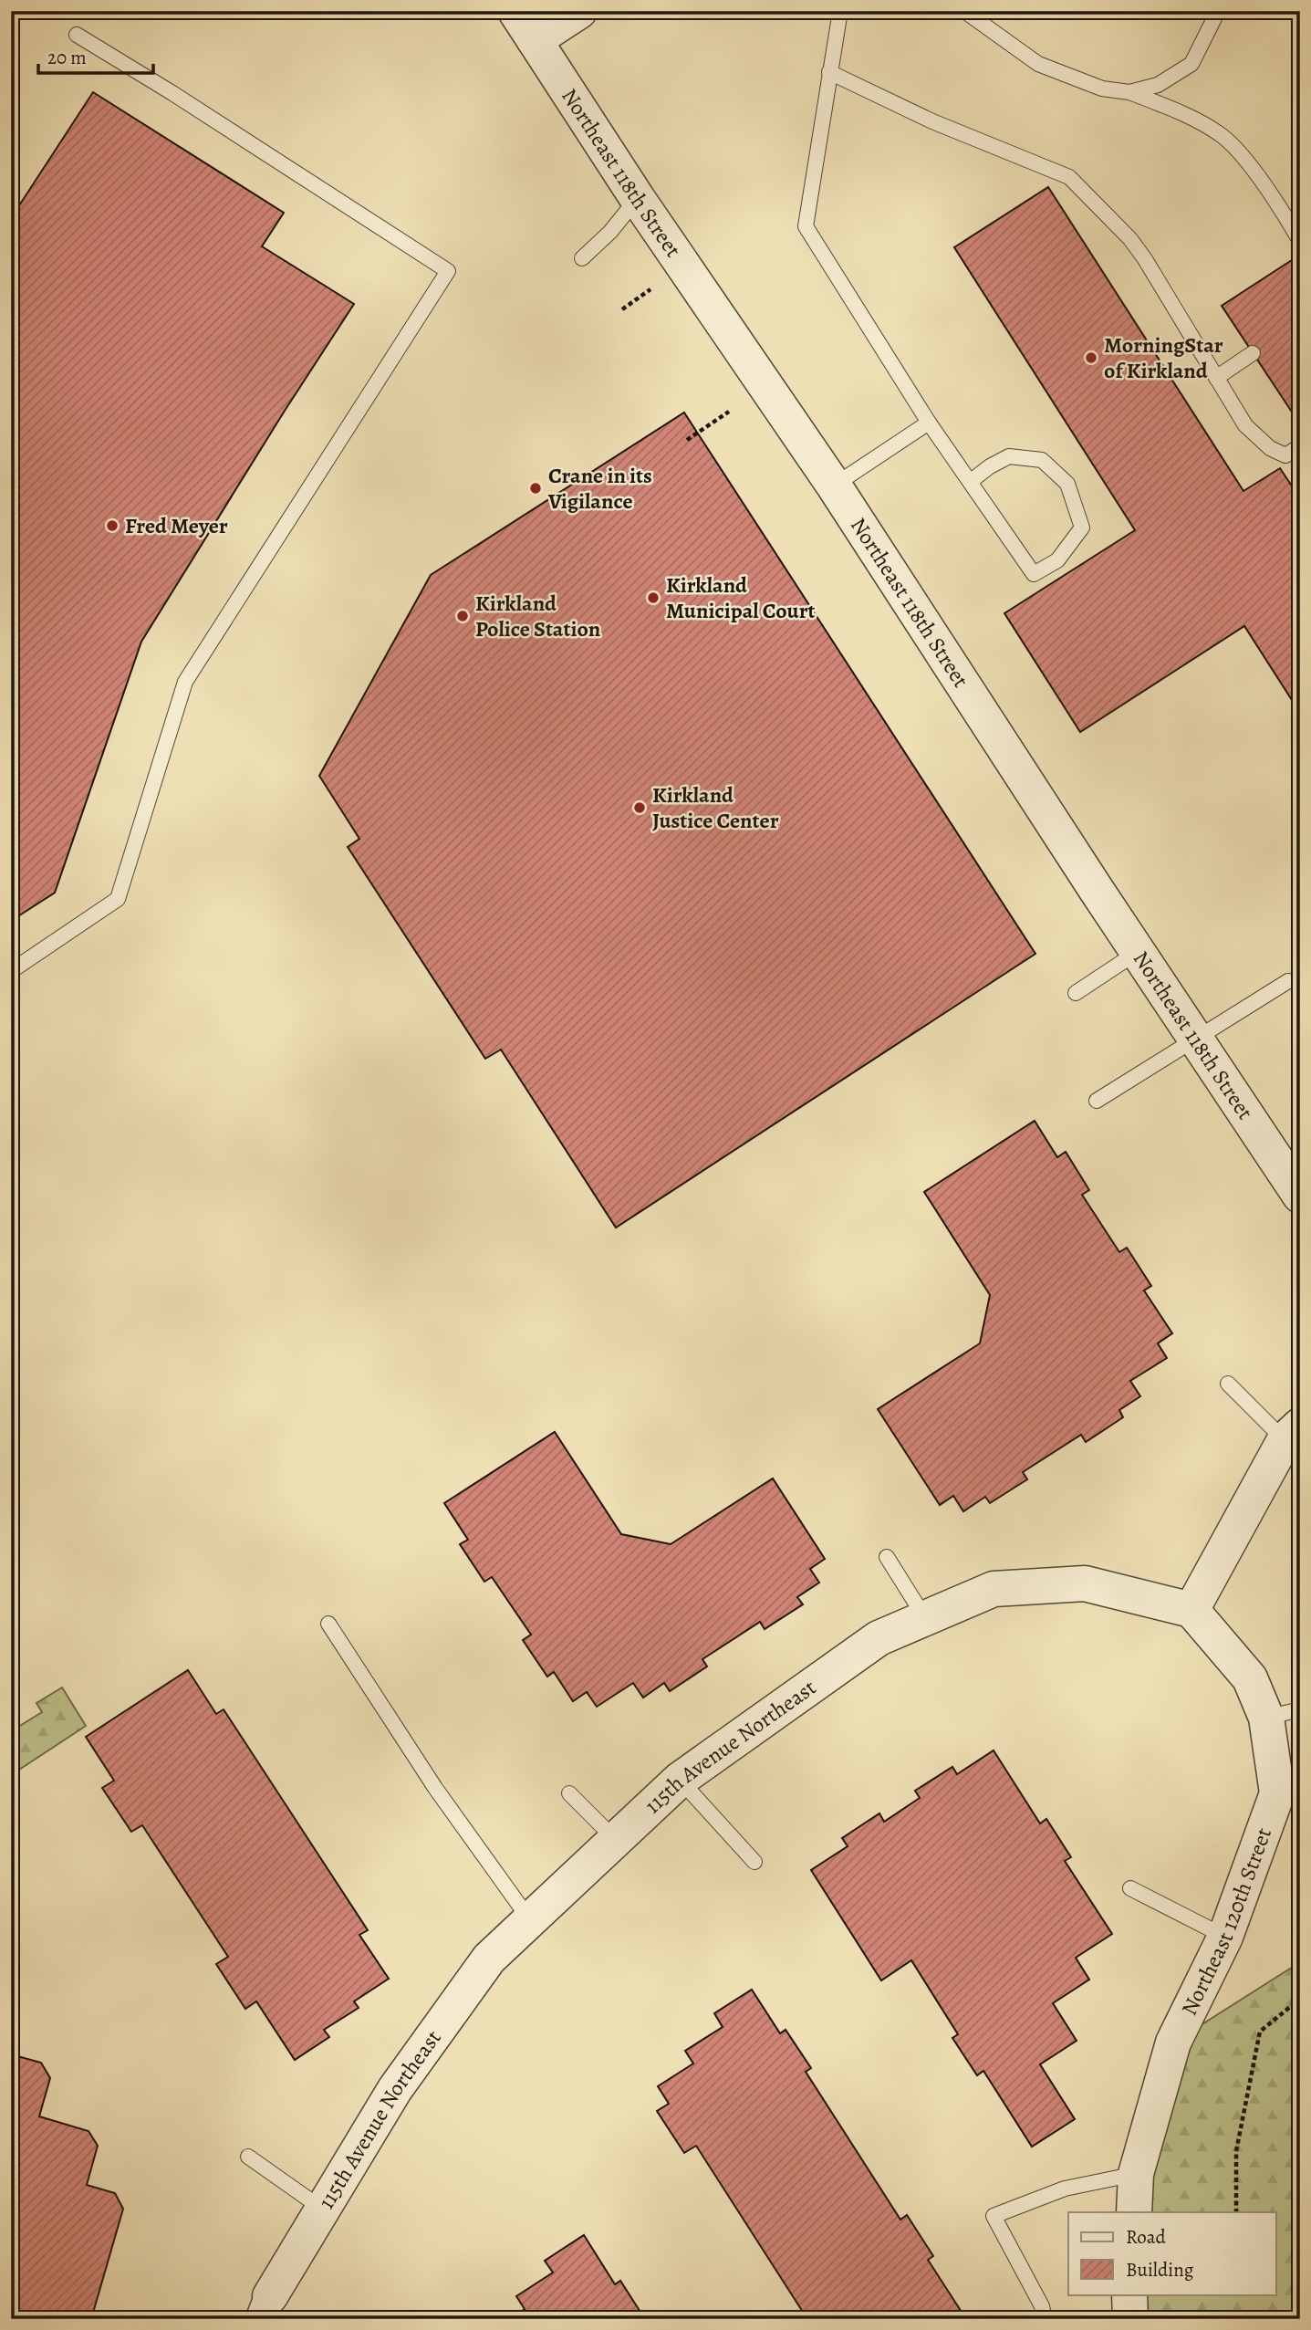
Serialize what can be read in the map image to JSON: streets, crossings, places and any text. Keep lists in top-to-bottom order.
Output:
{
  "streets": {
    "street": ["Northeast 118th Street", "115th Avenue Northeast", "Northeast 120th Street"]
  },
  "crossings": [
    ["115th Avenue Northeast", "Northeast 120th Street"]
  ],
  "places": [
    "MorningStar of Kirkland",
    "Crane in its Vigilance",
    "Fred Meyer",
    "Kirkland Municipal Court",
    "Kirkland Police Station",
    "Kirkland Justice Center"
  ],
  "legend": ["Road", "Building"],
  "scale_bar": "20 m"
}
